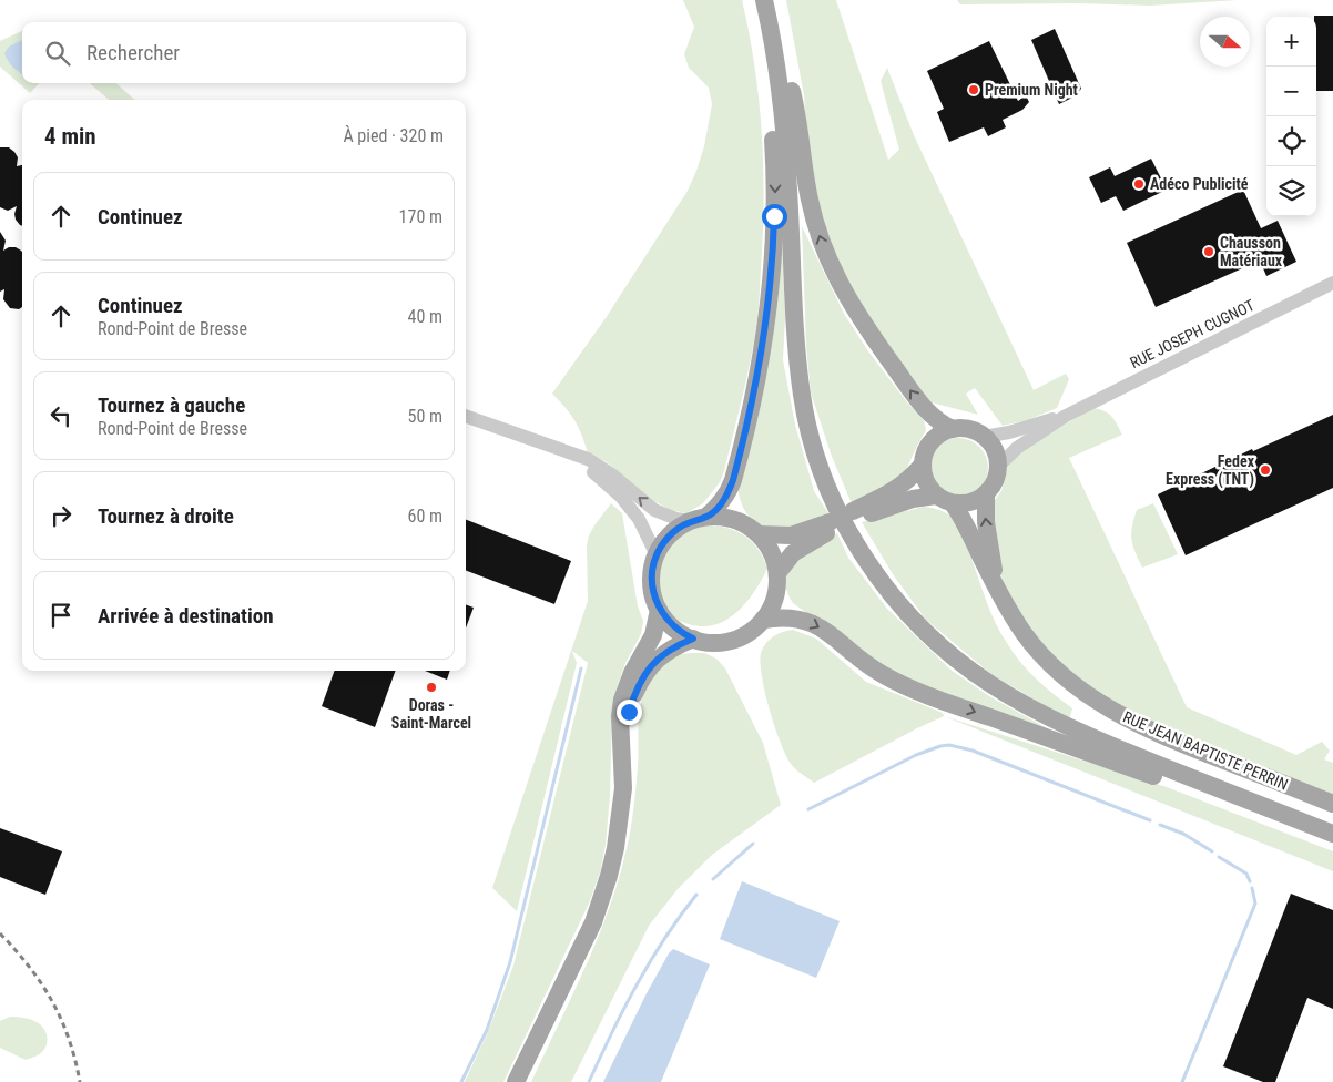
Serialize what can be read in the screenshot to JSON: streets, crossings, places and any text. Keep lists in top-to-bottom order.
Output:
{
  "streets": {
    "main road": ["RUE JEAN BAPTISTE PERRIN"],
    "street": ["RUE JOSEPH CUGNOT"]
  },
  "crossings": [
    ["RUE JOSEPH CUGNOT", "RUE JEAN BAPTISTE PERRIN"]
  ],
  "places": [
    "Premium Night",
    "Adéco Publicité",
    "Chausson Matériaux",
    "Fedex Express (TNT)",
    "Doras - Saint-Marcel"
  ],
  "north": "right",
  "page": {
    "map_buttons": ["+", "−"],
    "search": "Rechercher",
    "heading": ["4 min", "À pied · 320 m"],
    "list": [
      ["Continuez", "170 m"],
      ["Continuez", "Rond-Point de Bresse", "40 m"],
      ["Tournez à gauche", "Rond-Point de Bresse", "50 m"],
      ["Tournez à droite", "60 m"],
      "Arrivée à destination"
    ]
  }
}
